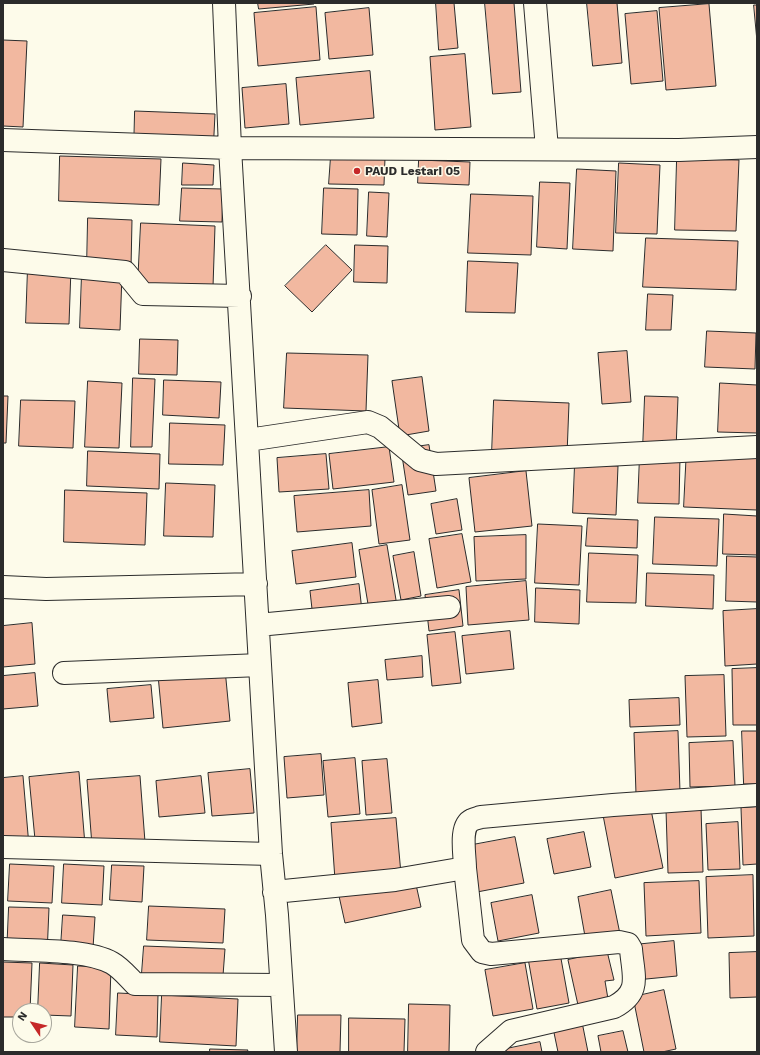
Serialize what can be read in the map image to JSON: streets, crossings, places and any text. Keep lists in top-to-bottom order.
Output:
{
  "places": ["PAUD Lestari 05"],
  "north": "top left"
}
